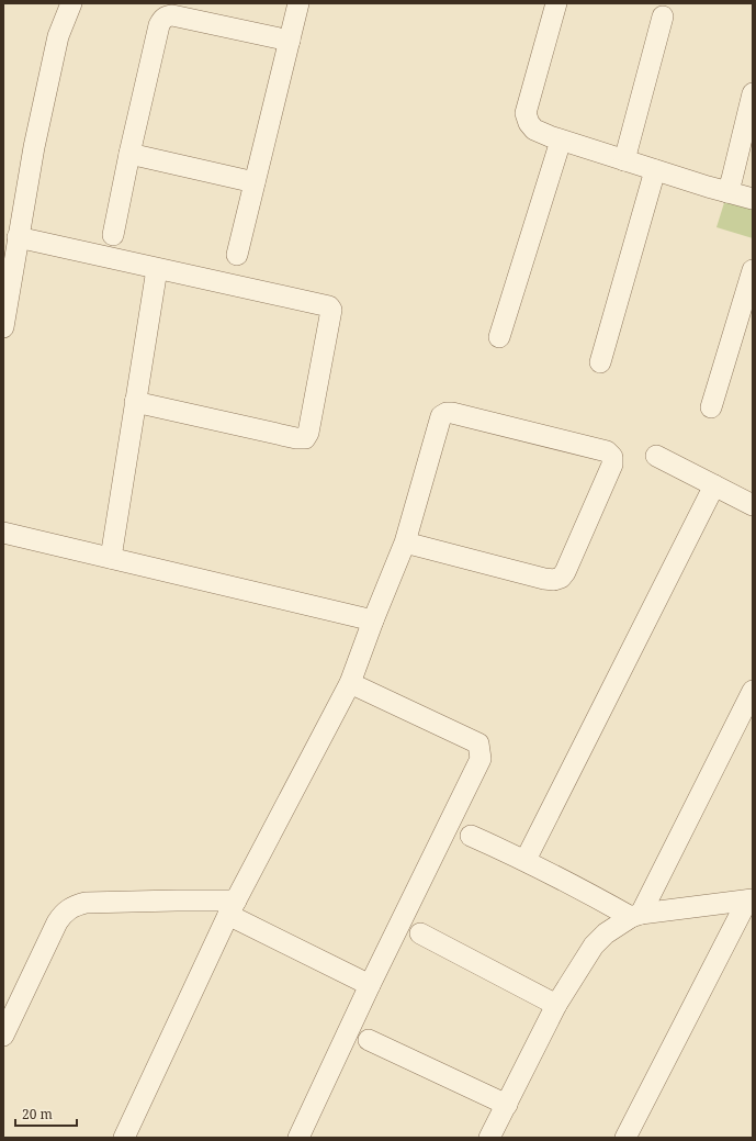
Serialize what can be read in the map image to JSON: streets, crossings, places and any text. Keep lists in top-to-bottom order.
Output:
{
  "scale_bar": "20 m"
}
